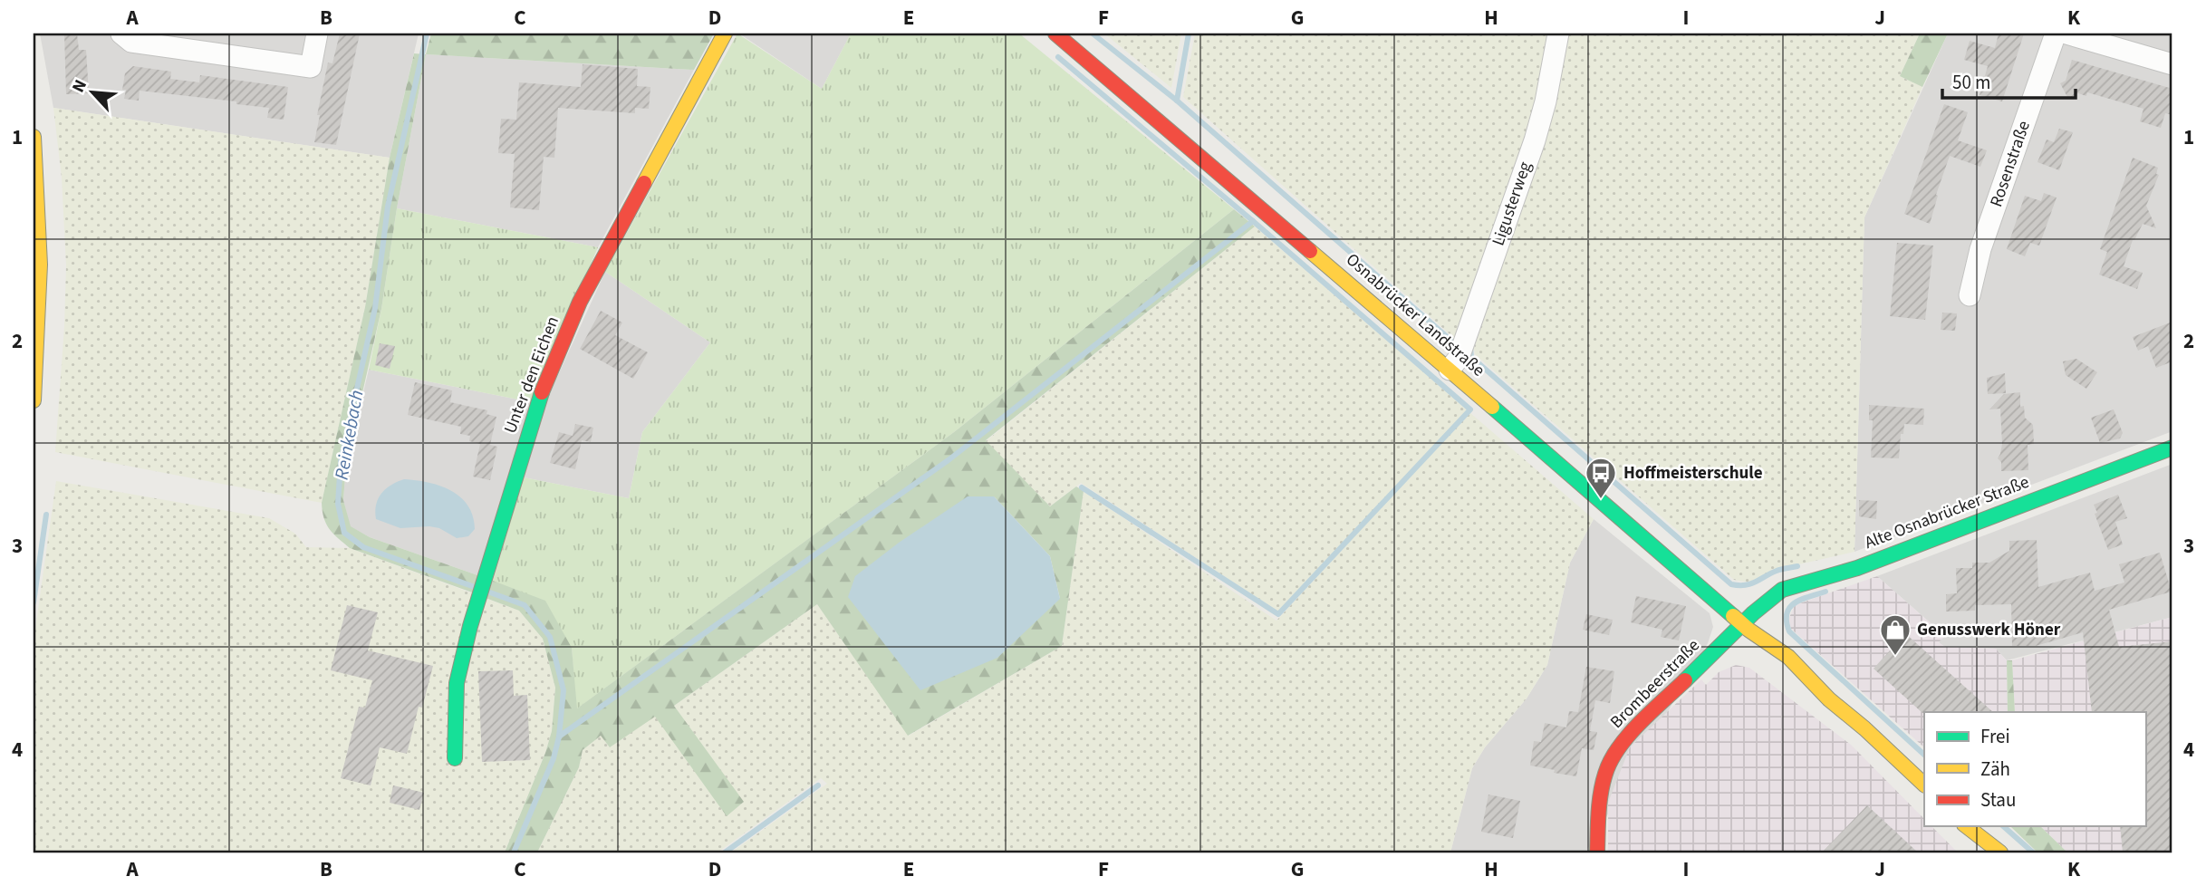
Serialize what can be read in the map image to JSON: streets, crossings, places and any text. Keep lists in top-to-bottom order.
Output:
{
  "streets": {
    "street": [
      "Rosenstraße",
      "Ligusterweg",
      "Osnabrücker Landstraße",
      "Unter den Eichen",
      "Alte Osnabrücker Straße",
      "Brombeerstraße"
    ]
  },
  "crossings": [
    ["Ligusterweg", "Osnabrücker Landstraße"],
    ["Osnabrücker Landstraße", "Alte Osnabrücker Straße"],
    ["Osnabrücker Landstraße", "Brombeerstraße"],
    ["Alte Osnabrücker Straße", "Brombeerstraße"]
  ],
  "water": ["Reinkebach"],
  "places": {
    "bus stop": ["Hoffmeisterschule"],
    "shop": ["Genusswerk Höner"]
  },
  "legend": ["Frei", "Zäh", "Stau"],
  "scale_bar": "50 m",
  "north": "top left",
  "grid": {
    "columns": [
      "A",
      "B",
      "C",
      "D",
      "E",
      "F",
      "G",
      "H",
      "I",
      "J",
      "K"
    ],
    "rows": [
      "1",
      "2",
      "3",
      "4"
    ]
  }
}
